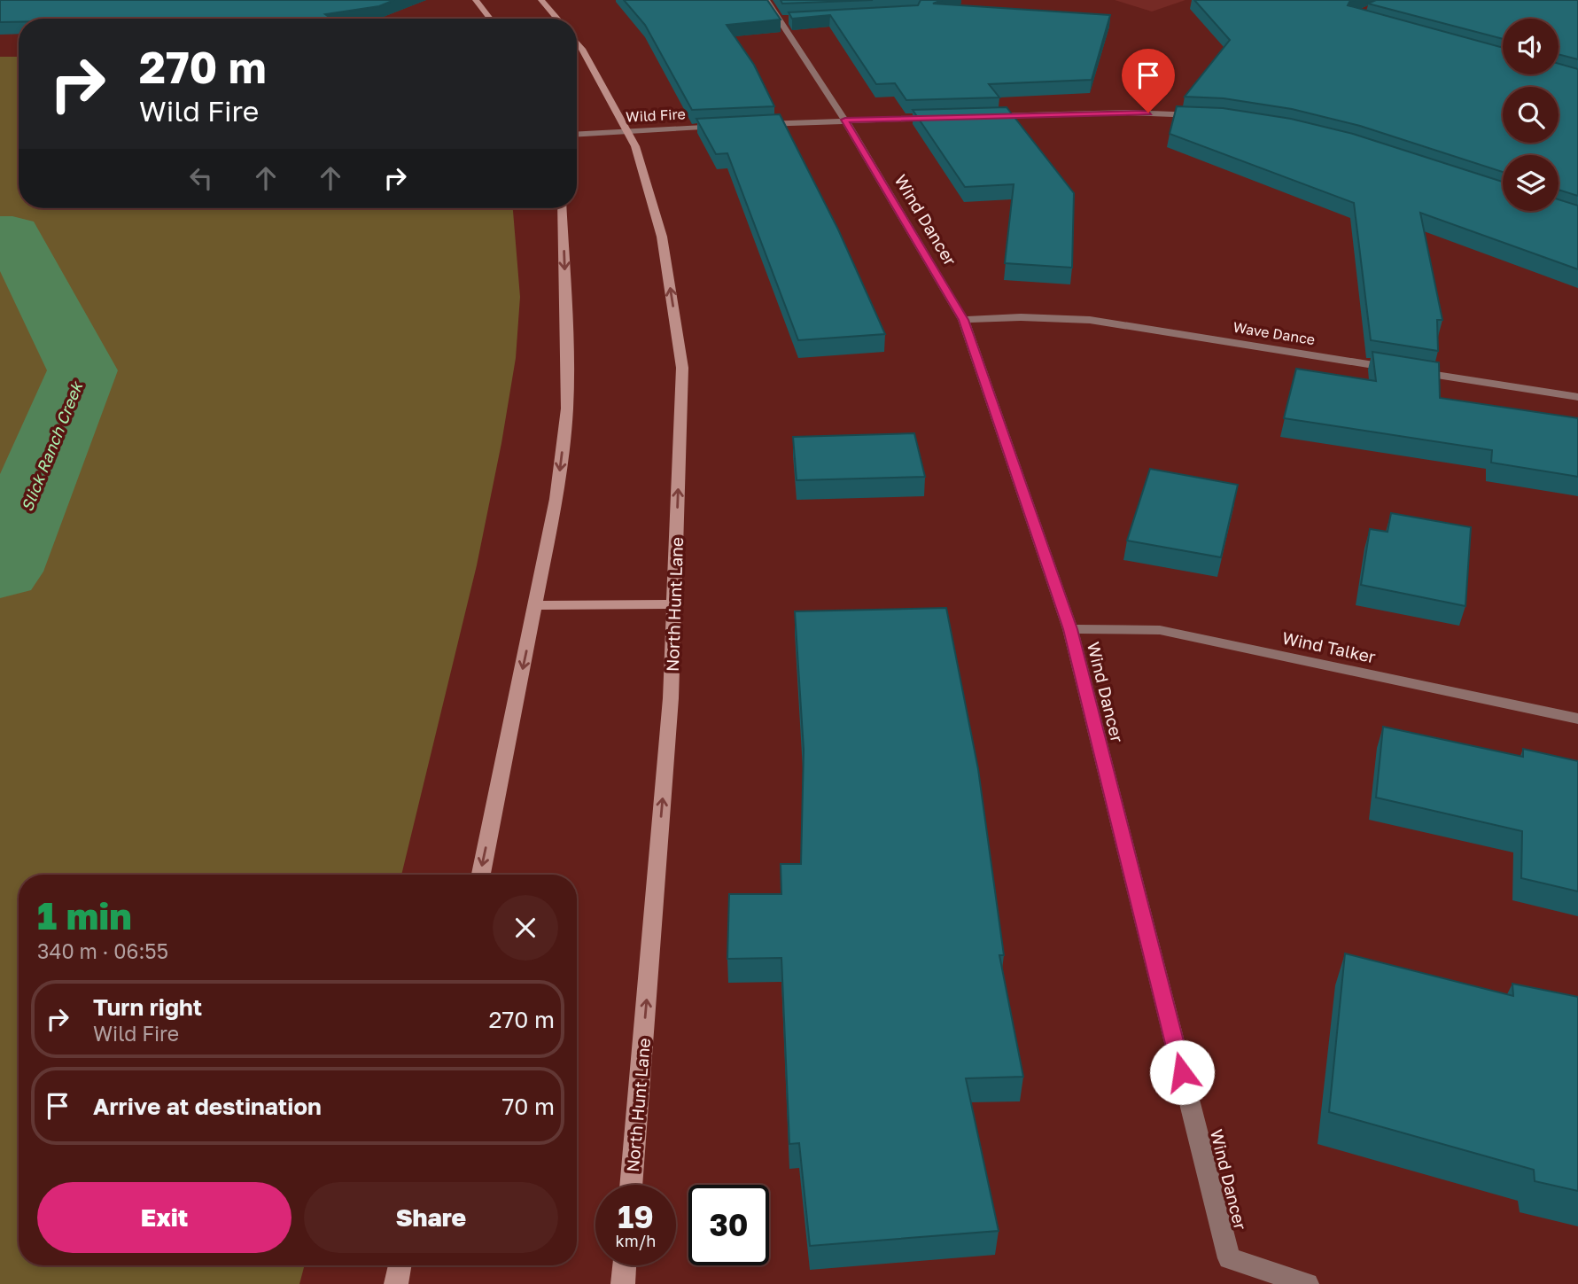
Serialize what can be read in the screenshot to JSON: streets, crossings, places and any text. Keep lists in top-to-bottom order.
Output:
{
  "streets": {
    "main road": ["North Hunt Lane"],
    "street": [
      "Wild Fire",
      "Wind Dancer",
      "Wave Dance",
      "Wind Talker"
    ]
  },
  "crossings": [
    ["Wild Fire", "North Hunt Lane"],
    ["Wind Dancer", "Wave Dance"],
    ["Wind Dancer", "Wind Talker"]
  ],
  "water": ["Slick Ranch Creek"],
  "page": {
    "turn": ["270 m", "Wild Fire"],
    "heading": ["1 min", "340 m · 06:55"],
    "list": [
      {
        "name": "Turn right",
        "note": "Wild Fire",
        "value": "270 m"
      },
      {
        "name": "Arrive at destination",
        "value": "70 m"
      }
    ],
    "buttons": ["Exit", "Share"],
    "speed": "19 km/h",
    "limit": "30"
  }
}
